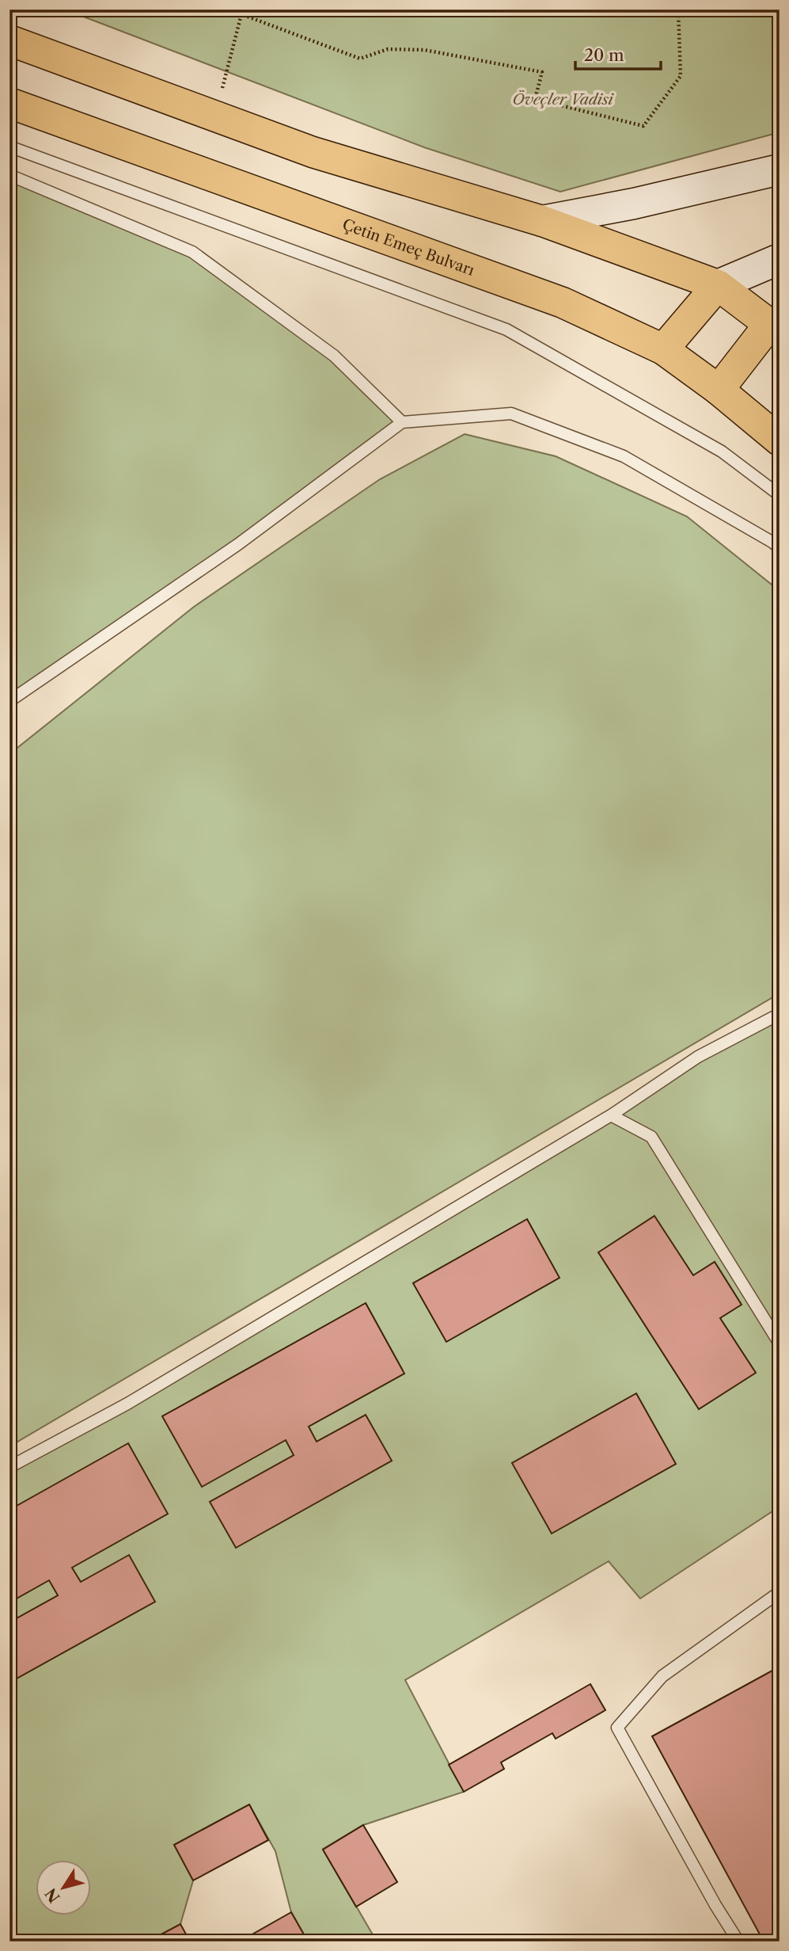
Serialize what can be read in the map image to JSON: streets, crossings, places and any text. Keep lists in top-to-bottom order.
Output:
{
  "streets": {
    "main road": ["Çetin Emeç Bulvarı"]
  },
  "parks": ["Öveçler Vadisi"],
  "scale_bar": "20 m",
  "north": "bottom left"
}
